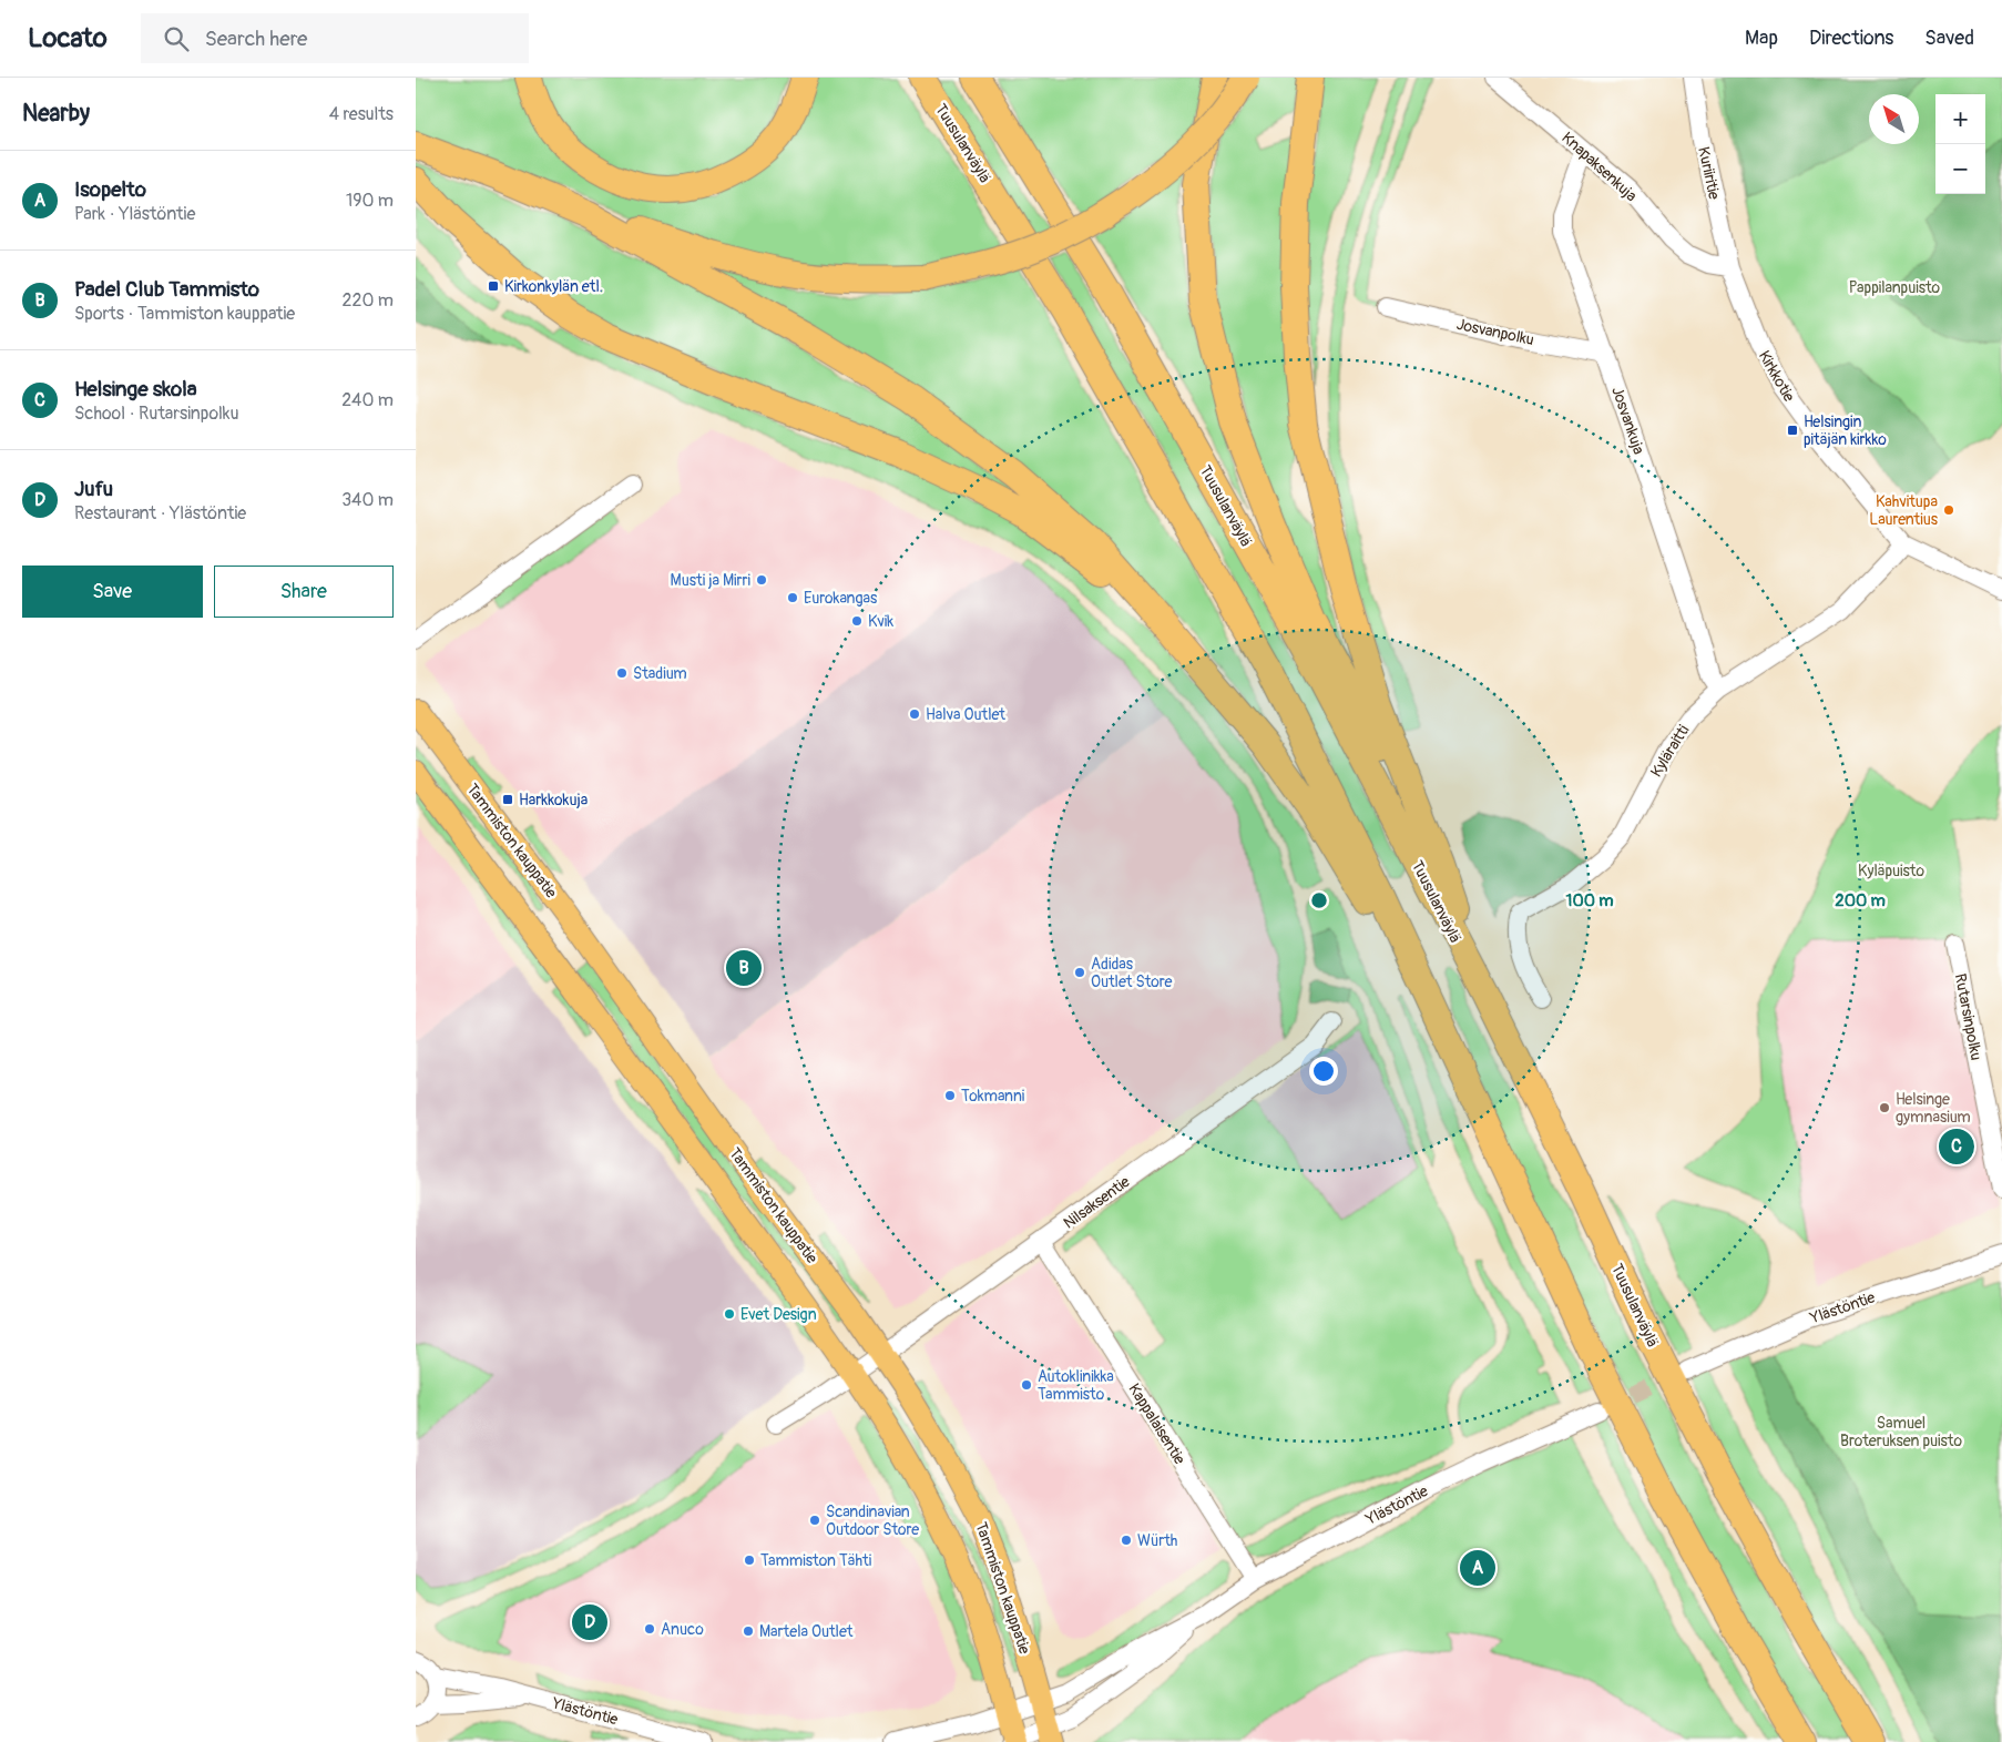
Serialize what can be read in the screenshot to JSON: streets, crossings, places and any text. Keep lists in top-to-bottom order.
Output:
{
  "streets": {
    "highway": ["Tuusulanväylä"],
    "main road": ["Tammiston kauppatie"],
    "street": [
      "Knapaksenkuja",
      "Kuriiritie",
      "Josvanpolku",
      "Kirkkotie",
      "Josvankuja",
      "Kyläraitti",
      "Rutarsinpolku",
      "Nilsaksentie",
      "Ylästöntie",
      "Kappalaisentie"
    ]
  },
  "crossings": [
    ["Knapaksenkuja", "Kuriiritie"],
    ["Knapaksenkuja", "Kirkkotie"],
    ["Knapaksenkuja", "Josvankuja"],
    ["Kuriiritie", "Kirkkotie"],
    ["Josvanpolku", "Josvankuja"],
    ["Kirkkotie", "Kyläraitti"],
    ["Josvankuja", "Kyläraitti"],
    ["Tammiston kauppatie", "Nilsaksentie"],
    ["Tammiston kauppatie", "Ylästöntie"],
    ["Nilsaksentie", "Kappalaisentie"],
    ["Ylästöntie", "Kappalaisentie"]
  ],
  "parks": ["Pappilanpuisto", "Kyläpuisto", "Samuel Broteruksen puisto"],
  "places": {
    "transit": ["Kirkonkylän etl.", "Helsingin pitäjän kirkko", "Harkkokuja"],
    "other": [
      "Kahvitupa Laurentius",
      "Musti ja Mirri",
      "Eurokangas",
      "Kvik",
      "Stadium",
      "Halva Outlet",
      "Adidas Outlet Store",
      "Tokmanni",
      "Helsinge gymnasium",
      "Evet Design",
      "Autoklinikka Tammisto",
      "Scandinavian Outdoor Store",
      "Würth",
      "Tammiston Tähti",
      "Anuco",
      "Martela Outlet"
    ]
  },
  "north": "top left",
  "page": {
    "header": "Locato",
    "search": "Search here",
    "nav": ["Map", "Directions", "Saved"],
    "heading": ["Nearby", "4 results"],
    "map_buttons": ["+", "−"],
    "list": [
      {
        "mark": "A",
        "name": "Isopelto",
        "note": "Park · Ylästöntie",
        "value": "190 m"
      },
      {
        "mark": "B",
        "name": "Padel Club Tammisto",
        "note": "Sports · Tammiston kauppatie",
        "value": "220 m"
      },
      {
        "mark": "C",
        "name": "Helsinge skola",
        "note": "School · Rutarsinpolku",
        "value": "240 m"
      },
      {
        "mark": "D",
        "name": "Jufu",
        "note": "Restaurant · Ylästöntie",
        "value": "340 m"
      }
    ],
    "buttons": ["Save", "Share"],
    "pins": [
      "B",
      "C",
      "A",
      "D"
    ]
  },
  "rings": ["100 m", "200 m"]
}
